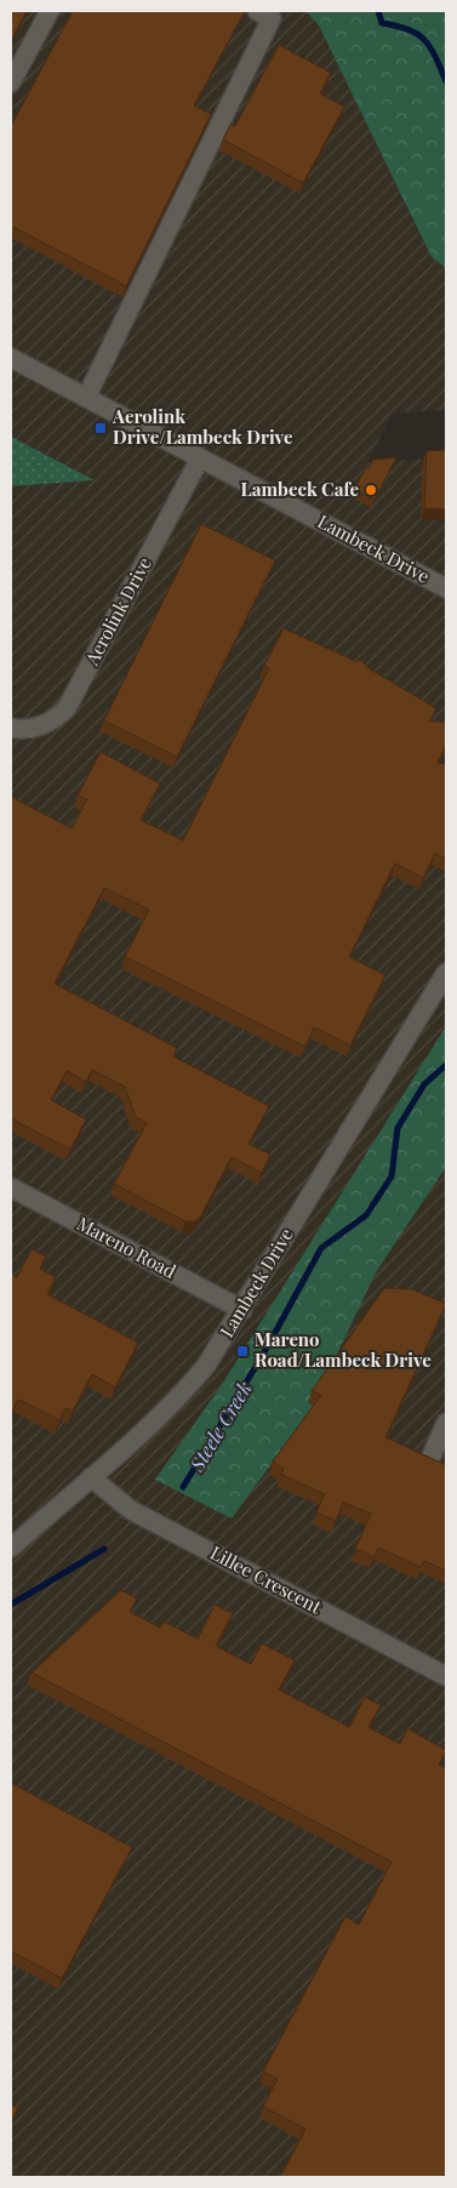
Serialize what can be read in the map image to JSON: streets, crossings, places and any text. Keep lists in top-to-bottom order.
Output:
{
  "streets": {
    "street": [
      "Lambeck Drive",
      "Aerolink Drive",
      "Mareno Road",
      "Lillee Crescent"
    ]
  },
  "crossings": [
    ["Lambeck Drive", "Aerolink Drive"],
    ["Lambeck Drive", "Mareno Road"],
    ["Lambeck Drive", "Lillee Crescent"]
  ],
  "water": ["Steele Creek"],
  "places": {
    "transit": ["Aerolink Drive/Lambeck Drive", "Mareno Road/Lambeck Drive"],
    "other": ["Lambeck Cafe"]
  }
}
